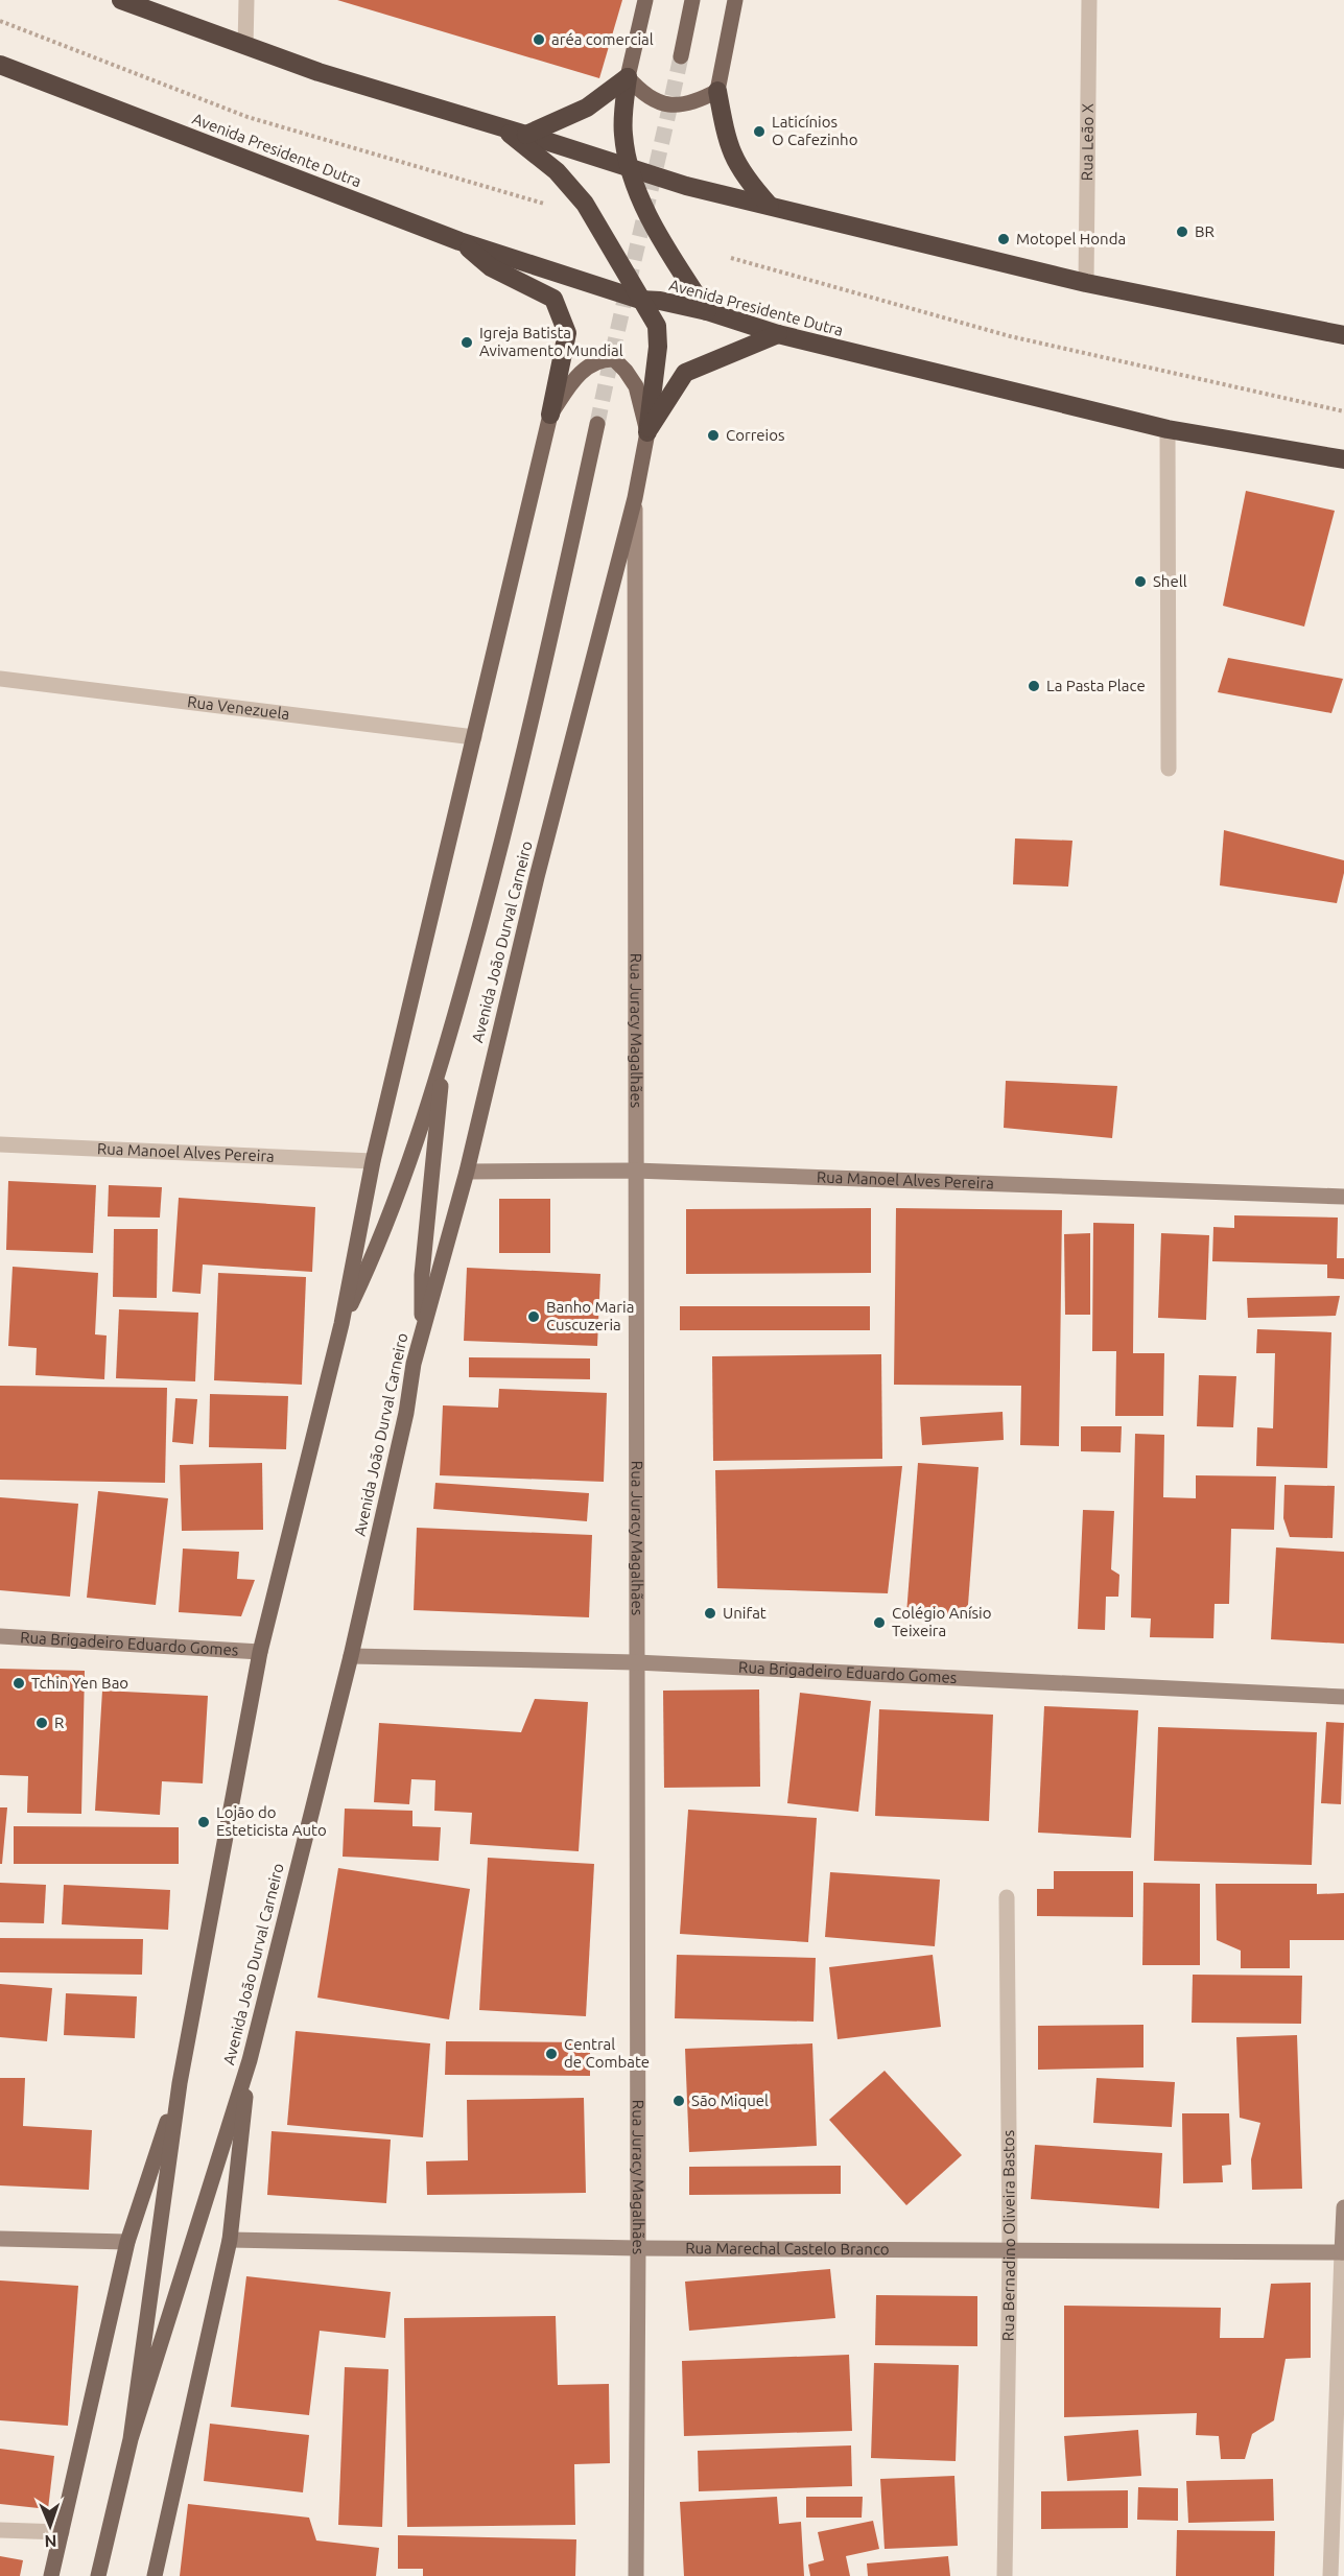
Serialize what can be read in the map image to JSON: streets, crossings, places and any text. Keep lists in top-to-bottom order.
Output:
{
  "streets": {
    "highway": ["Avenida Presidente Dutra"],
    "main road": ["Avenida João Durval Carneiro"],
    "street": [
      "Rua Leão X",
      "Rua Venezuela",
      "Rua Juracy Magalhães",
      "Rua Manoel Alves Pereira",
      "Rua Brigadeiro Eduardo Gomes",
      "Rua Bernadino Oliveira Bastos",
      "Rua Marechal Castelo Branco"
    ]
  },
  "crossings": [
    ["Rua Venezuela", "Avenida João Durval Carneiro"],
    ["Avenida João Durval Carneiro", "Rua Juracy Magalhães"],
    ["Avenida João Durval Carneiro", "Rua Manoel Alves Pereira"],
    ["Avenida João Durval Carneiro", "Rua Brigadeiro Eduardo Gomes"],
    ["Rua Juracy Magalhães", "Rua Manoel Alves Pereira"],
    ["Rua Juracy Magalhães", "Rua Brigadeiro Eduardo Gomes"],
    ["Rua Juracy Magalhães", "Rua Marechal Castelo Branco"],
    ["Rua Bernadino Oliveira Bastos", "Rua Marechal Castelo Branco"]
  ],
  "places": [
    "aréa comercial",
    "Laticínios O Cafezinho",
    "BR",
    "Motopel Honda",
    "Igreja Batista Avivamento Mundial",
    "Correios",
    "Shell",
    "La Pasta Place",
    "Banho Maria Cuscuzeria",
    "Unifat",
    "Colégio Anísio Teixeira",
    "Tchin Yen Bao",
    "R",
    "Lojão do Esteticista Auto",
    "Central de Combate",
    "São Miquel"
  ],
  "north": "bottom"
}
